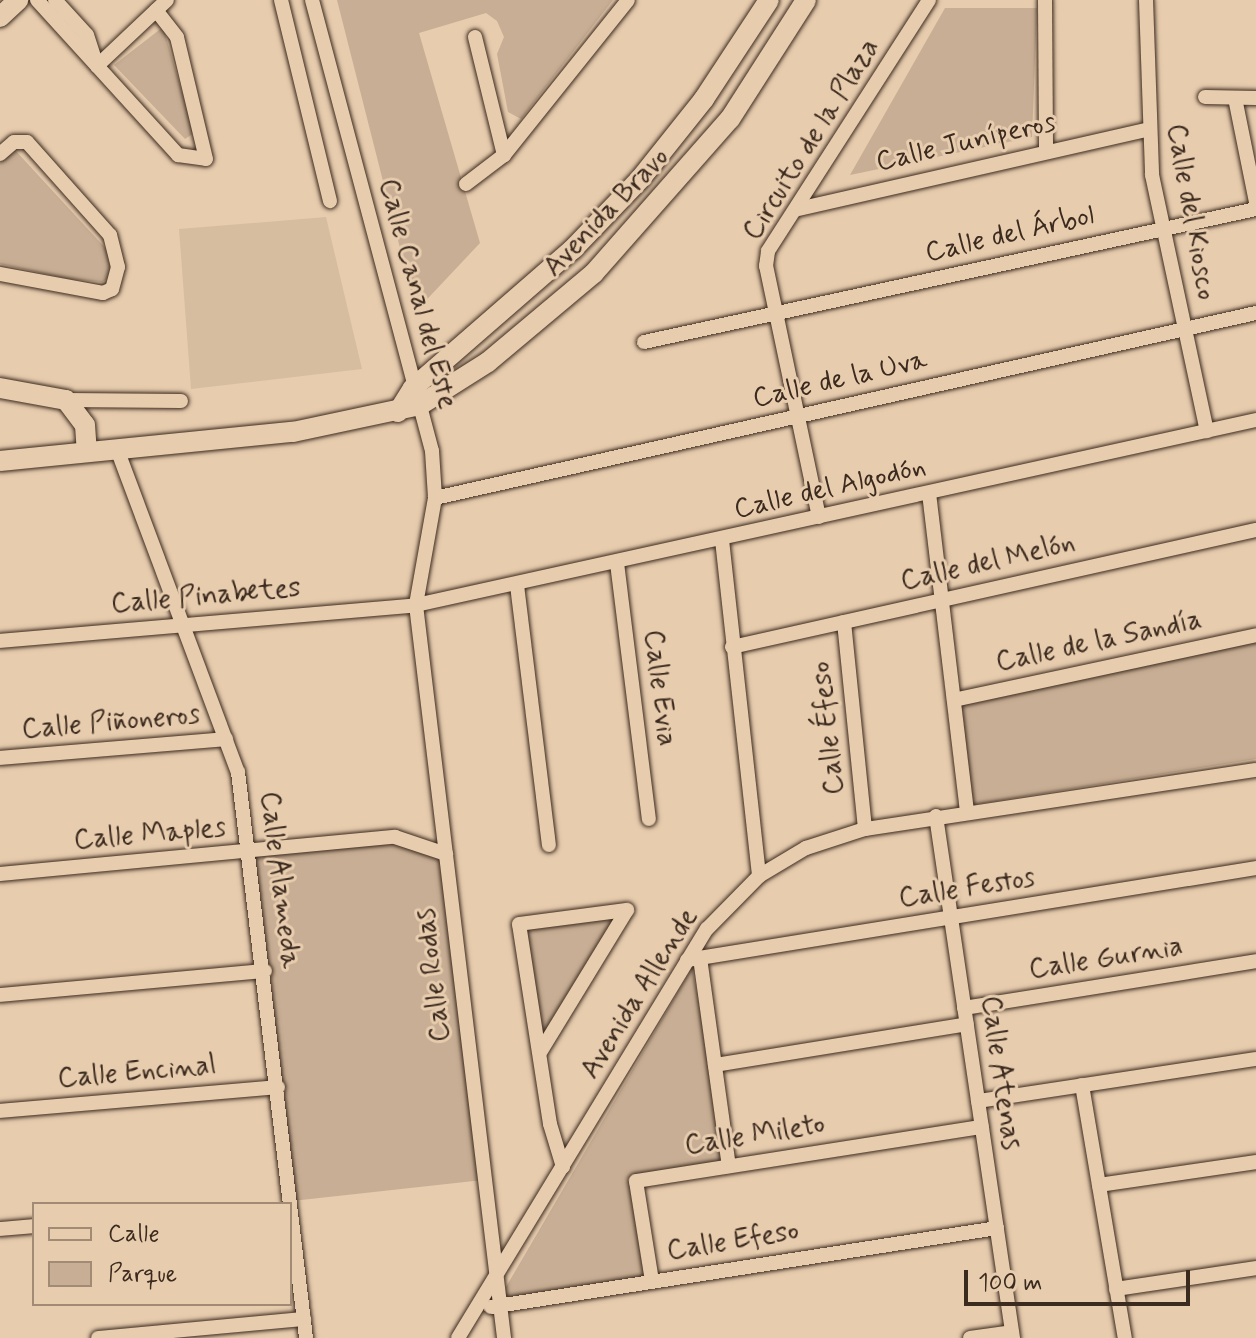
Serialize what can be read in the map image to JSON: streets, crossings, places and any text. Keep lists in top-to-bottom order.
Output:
{
  "streets": {
    "main road": ["Avenida Bravo"],
    "street": [
      "Circuito de la Plaza",
      "Calle Juníperos",
      "Calle del Kiosco",
      "Calle del Árbol",
      "Calle Canal del Este",
      "Calle de la Uva",
      "Calle del Algodón",
      "Calle del Melón",
      "Calle Pinabetes",
      "Calle de la Sandía",
      "Calle Evia",
      "Calle Piñoneros",
      "Calle Éfeso",
      "Calle Maples",
      "Calle Alameda",
      "Calle Festos",
      "Calle Gurnia",
      "Calle Rodas",
      "Avenida Allende",
      "Calle Encinal",
      "Calle Atenas",
      "Calle Mileto",
      "Calle Efeso"
    ]
  },
  "crossings": [
    ["Circuito de la Plaza", "Calle Juníperos"],
    ["Circuito de la Plaza", "Calle del Árbol"],
    ["Circuito de la Plaza", "Calle de la Uva"],
    ["Circuito de la Plaza", "Calle del Algodón"],
    ["Calle Juníperos", "Calle del Kiosco"],
    ["Calle del Kiosco", "Calle del Árbol"],
    ["Calle del Kiosco", "Calle de la Uva"],
    ["Calle del Kiosco", "Calle del Algodón"],
    ["Avenida Bravo", "Calle Canal del Este"],
    ["Avenida Bravo", "Calle Alameda"],
    ["Calle Canal del Este", "Calle de la Uva"],
    ["Calle Canal del Este", "Calle del Algodón"],
    ["Calle Canal del Este", "Calle Pinabetes"],
    ["Calle Canal del Este", "Calle Rodas"],
    ["Calle del Algodón", "Calle Pinabetes"],
    ["Calle del Algodón", "Calle Evia"],
    ["Calle del Algodón", "Calle Rodas"],
    ["Calle del Melón", "Calle Éfeso"],
    ["Calle Pinabetes", "Calle Alameda"],
    ["Calle Pinabetes", "Calle Rodas"],
    ["Calle Piñoneros", "Calle Alameda"],
    ["Calle Éfeso", "Avenida Allende"],
    ["Calle Maples", "Calle Alameda"],
    ["Calle Maples", "Calle Rodas"],
    ["Calle Alameda", "Calle Encinal"],
    ["Calle Festos", "Avenida Allende"],
    ["Calle Festos", "Calle Atenas"],
    ["Calle Gurnia", "Calle Atenas"],
    ["Calle Rodas", "Avenida Allende"],
    ["Calle Rodas", "Calle Efeso"],
    ["Avenida Allende", "Calle Atenas"],
    ["Avenida Allende", "Calle Efeso"],
    ["Calle Atenas", "Calle Mileto"],
    ["Calle Atenas", "Calle Efeso"],
    ["Calle Mileto", "Calle Efeso"]
  ],
  "legend": ["Calle", "Parque"],
  "scale_bar": "100 m"
}
